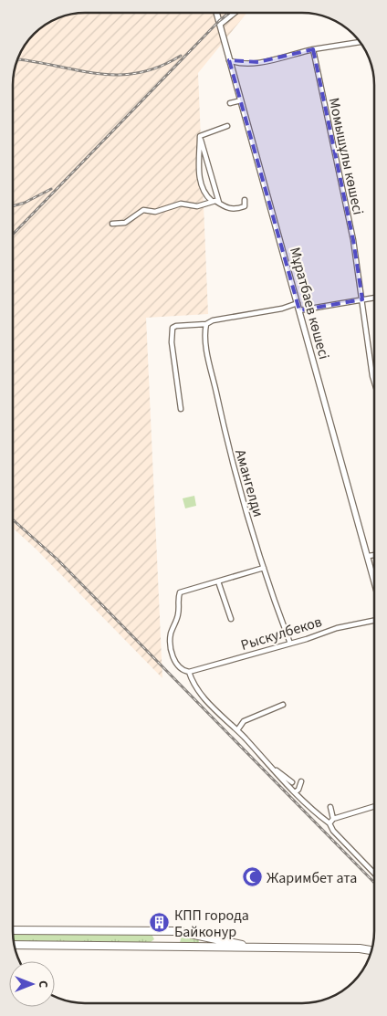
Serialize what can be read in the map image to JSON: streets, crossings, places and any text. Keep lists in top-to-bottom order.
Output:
{
  "streets": {
    "street": [
      "Момышұлы көшесі",
      "Мұратбаев көшесі",
      "Амангелди",
      "Рыскулбеков"
    ]
  },
  "crossings": [
    ["Амангелди", "Рыскулбеков"]
  ],
  "places": {
    "mosque": ["Жаримбет ата"],
    "building": ["КПП города Байконур"]
  },
  "north": "right"
}
